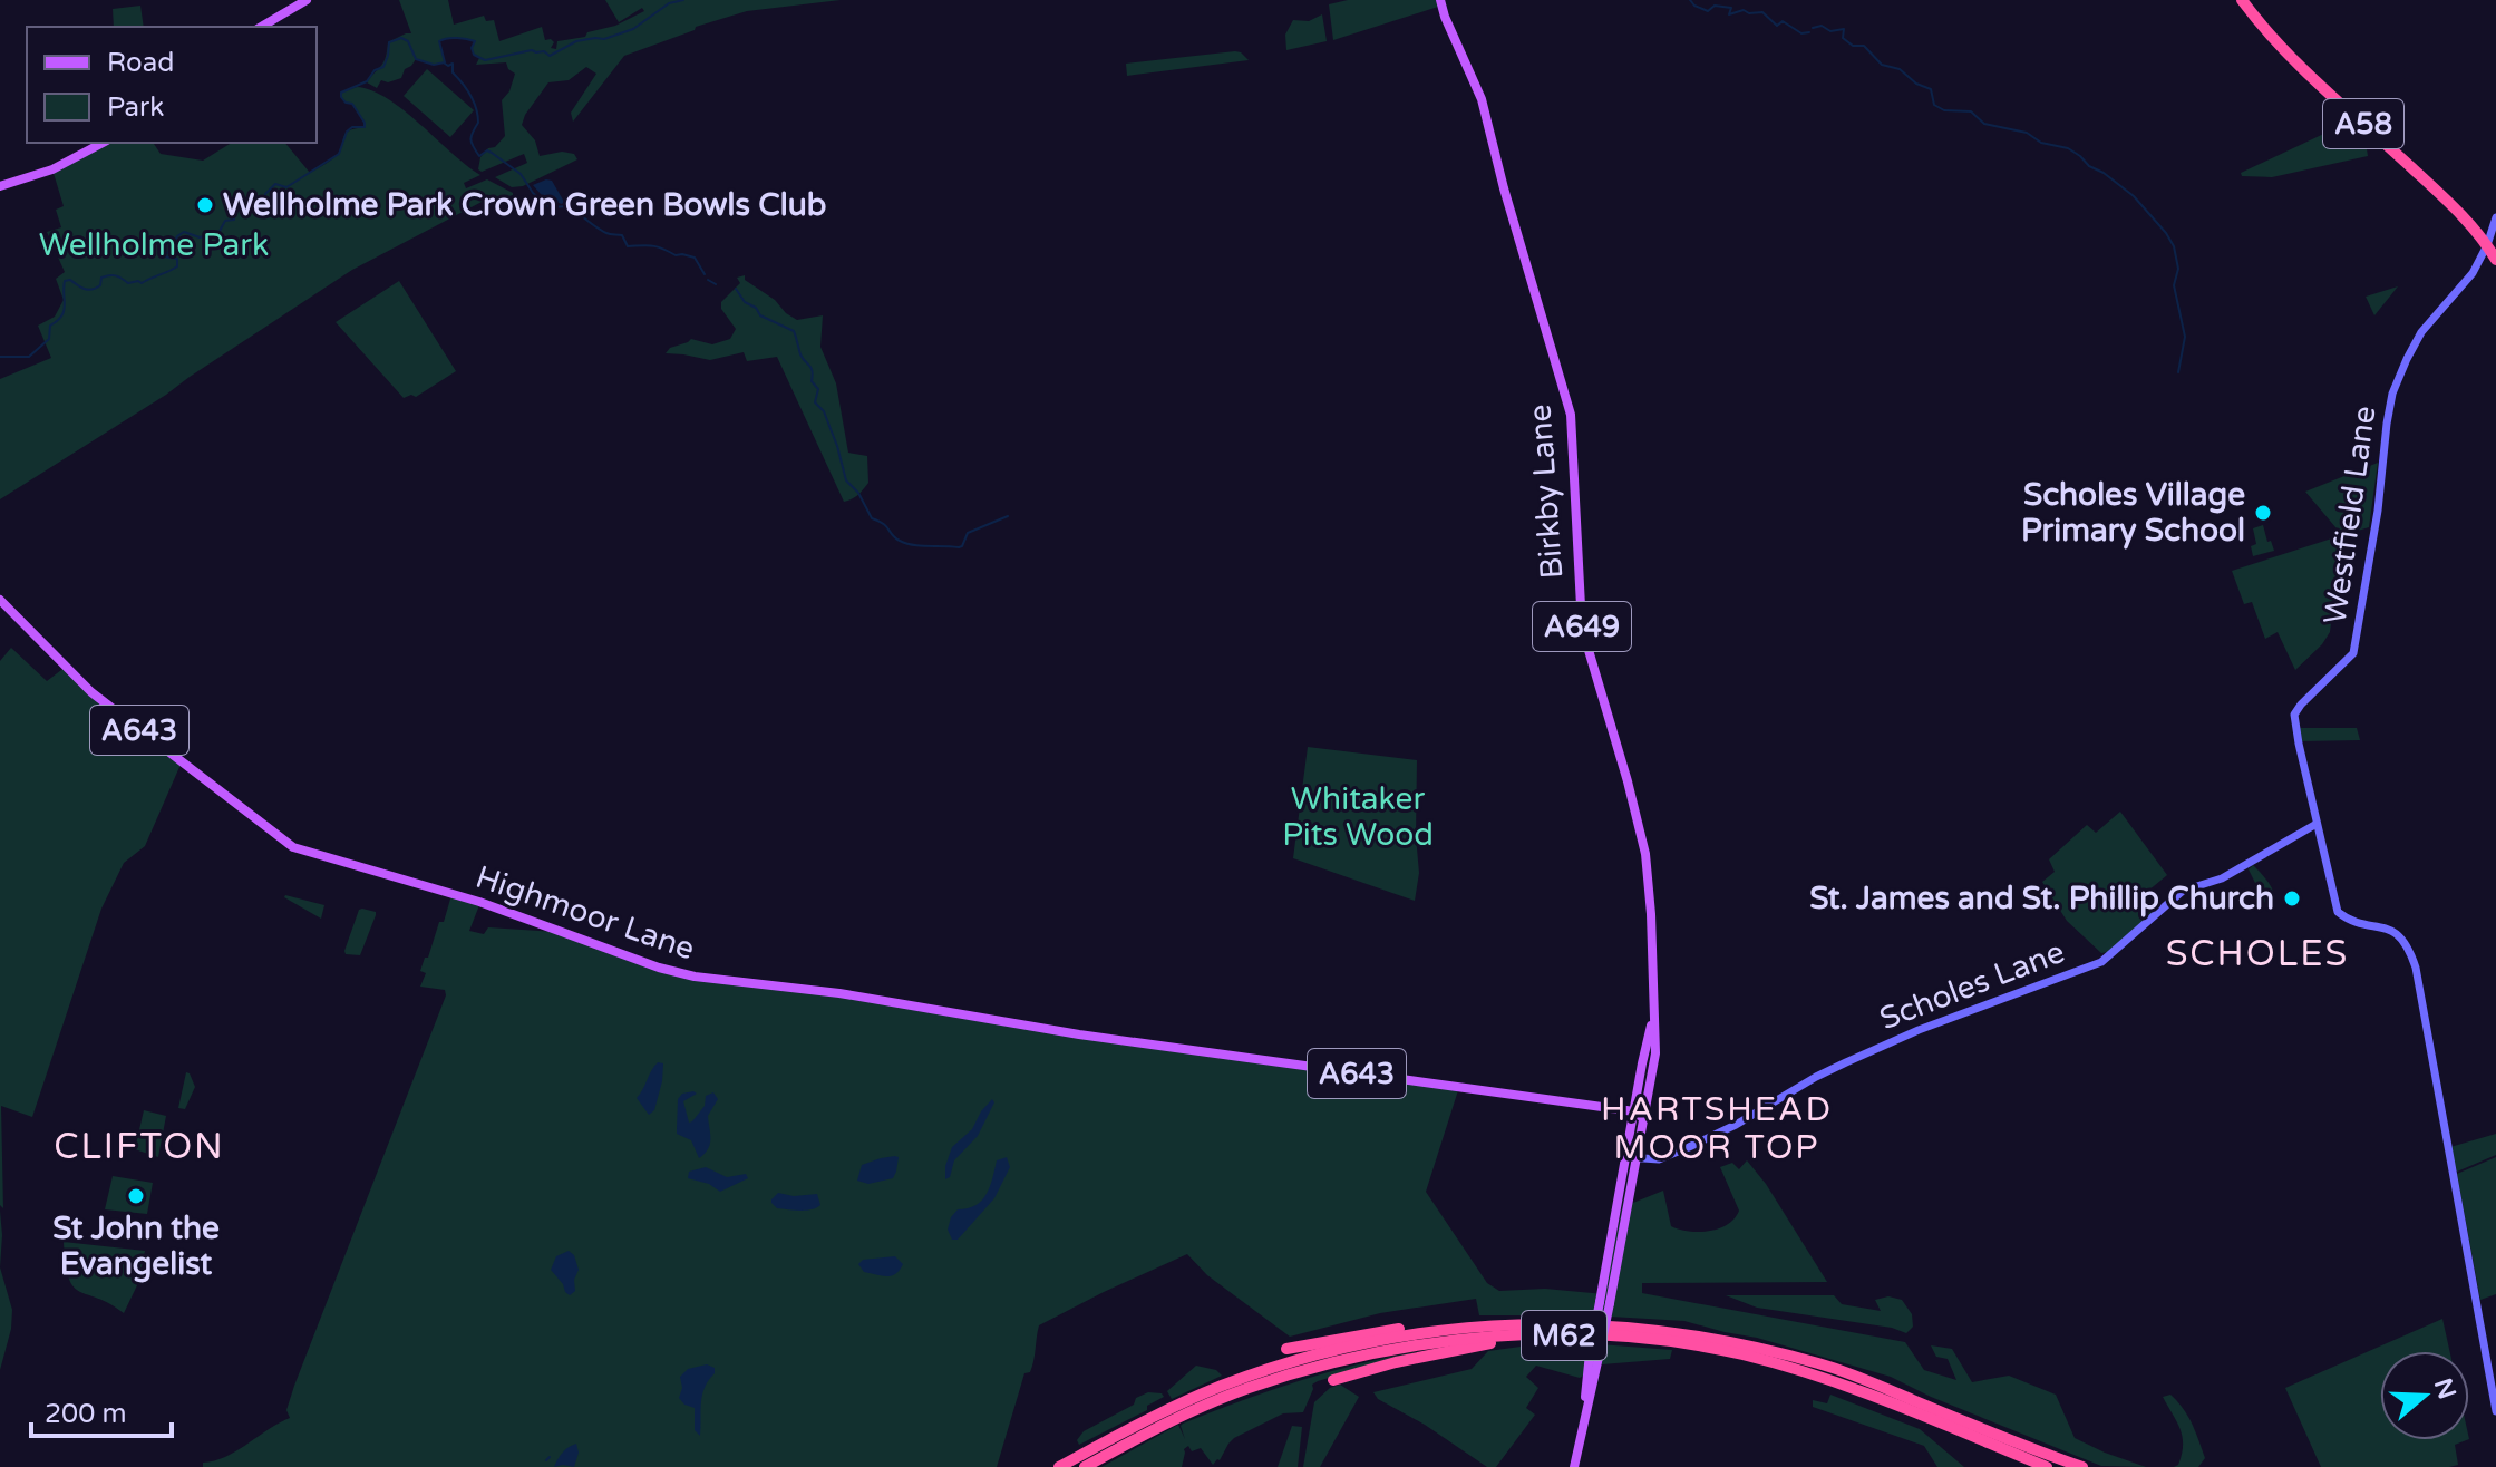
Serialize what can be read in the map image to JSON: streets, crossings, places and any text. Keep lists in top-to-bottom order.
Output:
{
  "streets": {
    "highway": ["A58", "M62"],
    "main road": [
      "Birkby Lane",
      "Westfield Lane",
      "A649",
      "A643",
      "Highmoor Lane",
      "Scholes Lane"
    ]
  },
  "crossings": [
    ["A58", "Westfield Lane"],
    ["Birkby Lane", "A649"],
    ["Westfield Lane", "Scholes Lane"],
    ["A649", "A643"],
    ["A649", "Highmoor Lane"],
    ["A649", "Scholes Lane"],
    ["A643", "Highmoor Lane"]
  ],
  "districts": ["SCHOLES", "HARTSHEAD MOOR TOP", "CLIFTON"],
  "parks": ["Wellholme Park", "Whitaker Pits Wood"],
  "places": [
    "Wellholme Park Crown Green Bowls Club",
    "Scholes Village Primary School",
    "St. James and St. Phillip Church",
    "St John the Evangelist"
  ],
  "legend": ["Road", "Park"],
  "scale_bar": "200 m",
  "north": "right"
}
